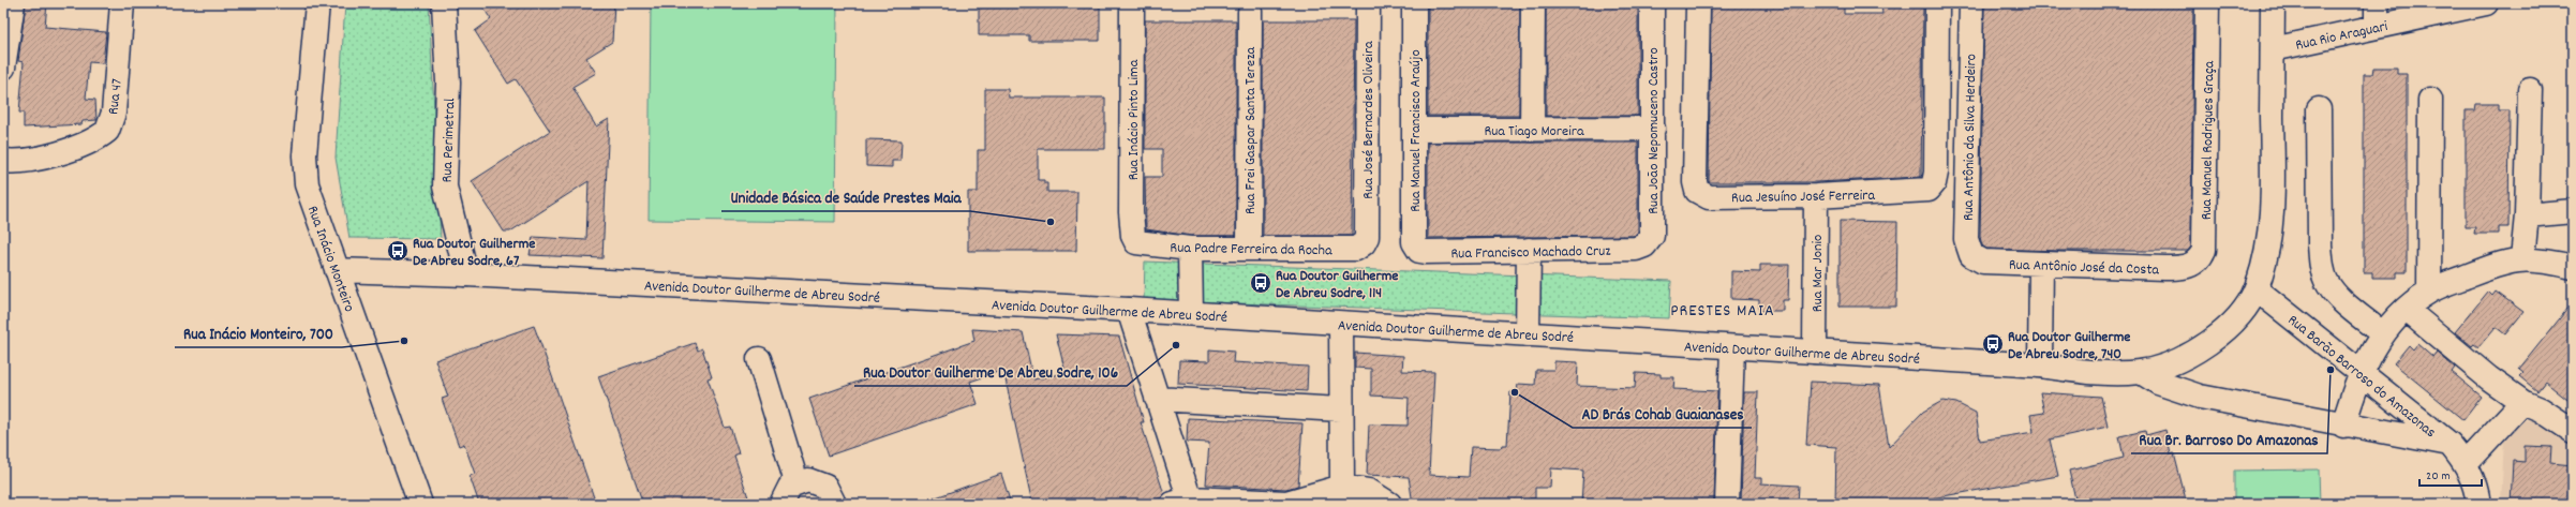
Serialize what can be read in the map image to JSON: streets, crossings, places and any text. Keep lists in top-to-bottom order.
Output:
{
  "streets": {
    "street": [
      "Rua Rio Araguari",
      "Rua 47",
      "Rua Inácio Pinto Lima",
      "Rua José Bernardes Oliveira",
      "Rua Tiago Moreira",
      "Rua Frei Gaspar Santa Tereza",
      "Rua Manuel Francisco Araújo",
      "Rua João Nepomuceno Castro",
      "Rua Antônio da Silva Herdeiro",
      "Rua Perimetral",
      "Rua Manuel Rodrigues Graça",
      "Rua Jesuíno José Ferreira",
      "Rua Padre Ferreira da Rocha",
      "Rua Francisco Machado Cruz",
      "Rua Inácio Monteiro",
      "Rua Antônio José da Costa",
      "Rua Mar Jonio",
      "Avenida Doutor Guilherme de Abreu Sodré",
      "Rua Barão Barroso do Amazonas"
    ]
  },
  "crossings": [
    ["Rua Rio Araguari", "Avenida Doutor Guilherme de Abreu Sodré"],
    ["Rua Inácio Pinto Lima", "Rua Padre Ferreira da Rocha"],
    ["Rua José Bernardes Oliveira", "Rua Padre Ferreira da Rocha"],
    ["Rua Tiago Moreira", "Rua Manuel Francisco Araújo"],
    ["Rua Tiago Moreira", "Rua João Nepomuceno Castro"],
    ["Rua Frei Gaspar Santa Tereza", "Rua Padre Ferreira da Rocha"],
    ["Rua Manuel Francisco Araújo", "Rua Francisco Machado Cruz"],
    ["Rua João Nepomuceno Castro", "Rua Francisco Machado Cruz"],
    ["Rua Antônio da Silva Herdeiro", "Rua Antônio José da Costa"],
    ["Rua Perimetral", "Avenida Doutor Guilherme de Abreu Sodré"],
    ["Rua Manuel Rodrigues Graça", "Rua Antônio José da Costa"],
    ["Rua Jesuíno José Ferreira", "Rua Mar Jonio"],
    ["Rua Inácio Monteiro", "Avenida Doutor Guilherme de Abreu Sodré"],
    ["Rua Mar Jonio", "Avenida Doutor Guilherme de Abreu Sodré"],
    ["Avenida Doutor Guilherme de Abreu Sodré", "Rua Barão Barroso do Amazonas"]
  ],
  "districts": ["PRESTES MAIA"],
  "places": {
    "other": [
      "Unidade Básica de Saúde Prestes Maia",
      "Rua Inácio Monteiro, 700",
      "Rua Doutor Guilherme De Abreu Sodre, 106",
      "Rua Br. Barroso Do Amazonas",
      "AD Brás Cohab Guaianases"
    ],
    "bus stop": ["Rua Doutor Guilherme De Abreu Sodre, 67", "Rua Doutor Guilherme De Abreu Sodre, 114", "Rua Doutor Guilherme De Abreu Sodre, 740"]
  },
  "scale_bar": "20 m"
}
